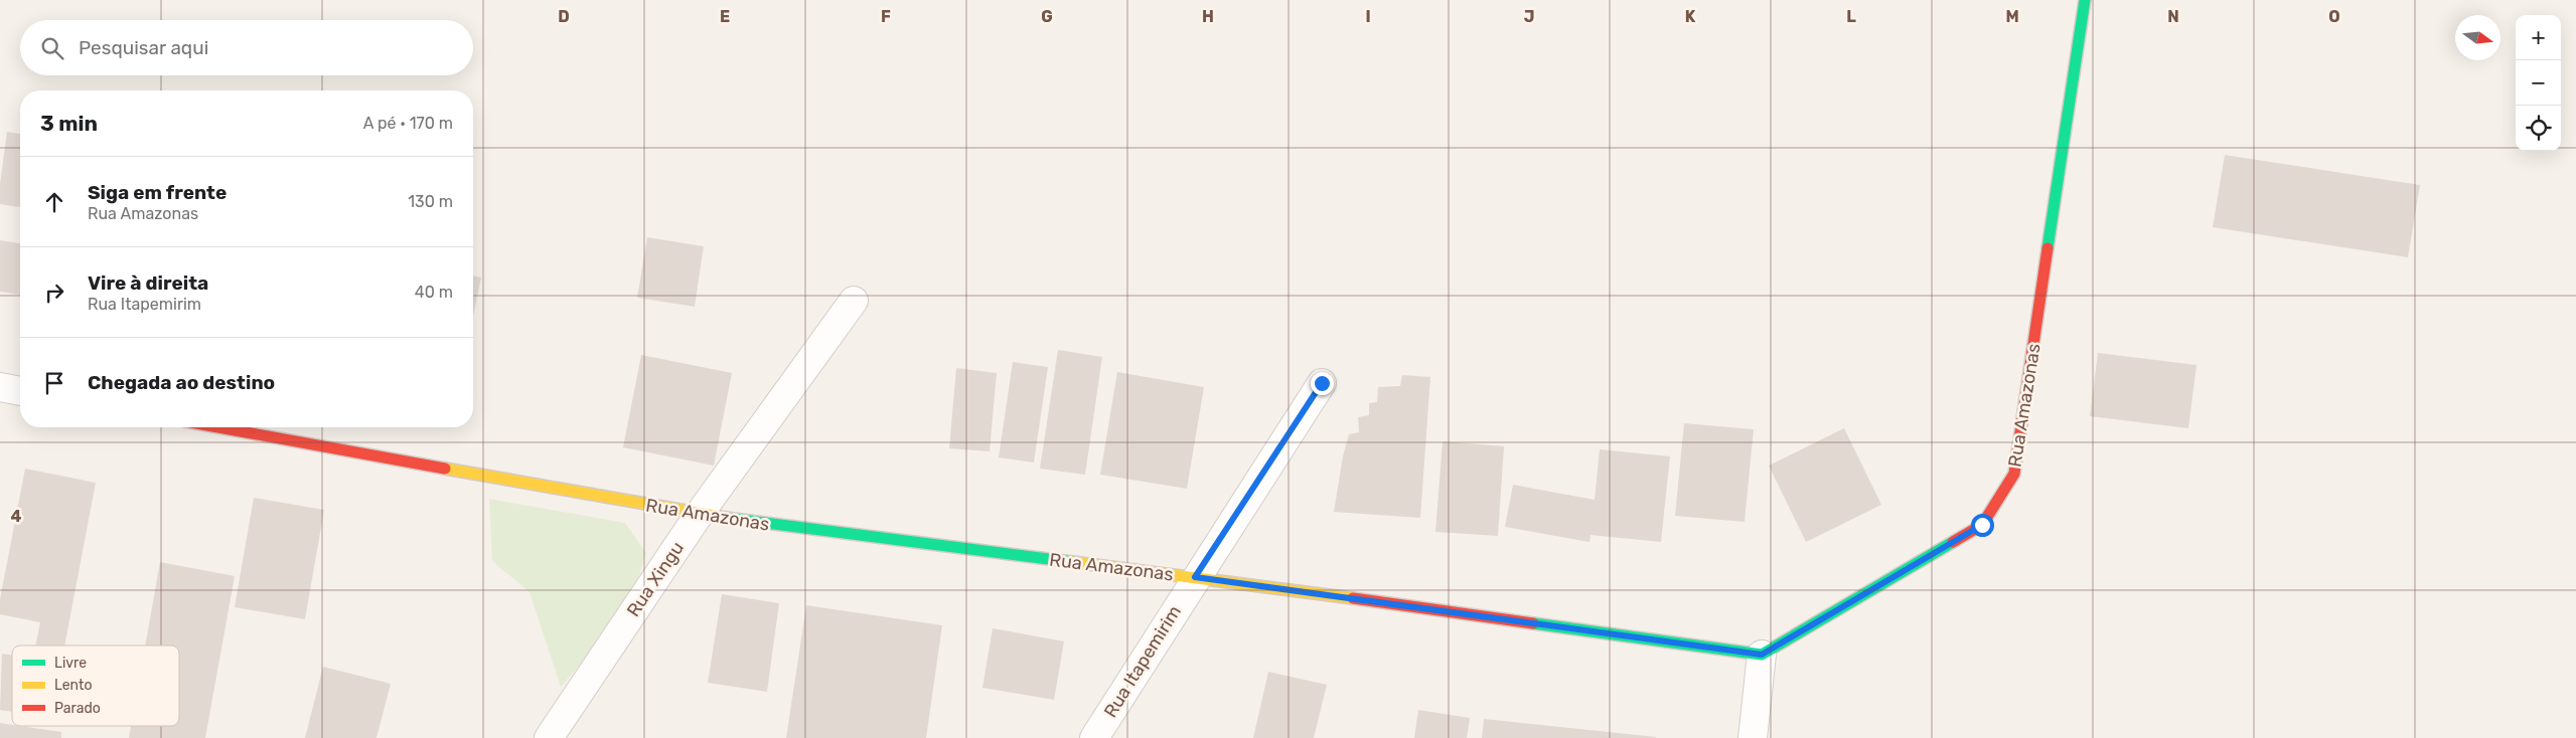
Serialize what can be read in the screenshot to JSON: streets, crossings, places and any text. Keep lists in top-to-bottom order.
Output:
{
  "streets": {
    "street": ["Rua Amazonas", "Rua Xingu", "Rua Itapemirim"]
  },
  "crossings": [
    ["Rua Amazonas", "Rua Xingu"],
    ["Rua Amazonas", "Rua Itapemirim"]
  ],
  "legend": ["Livre", "Lento", "Parado"],
  "north": "right",
  "page": {
    "map_buttons": ["+", "−"],
    "search": "Pesquisar aqui",
    "heading": ["3 min", "A pé · 170 m"],
    "list": [
      ["Siga em frente", "Rua Amazonas", "130 m"],
      ["Vire à direita", "Rua Itapemirim", "40 m"],
      "Chegada ao destino"
    ]
  },
  "grid": {
    "columns": [
      "D",
      "E",
      "F",
      "G",
      "H",
      "I",
      "J",
      "K",
      "L",
      "M",
      "N",
      "O"
    ],
    "rows": ["4"]
  }
}
